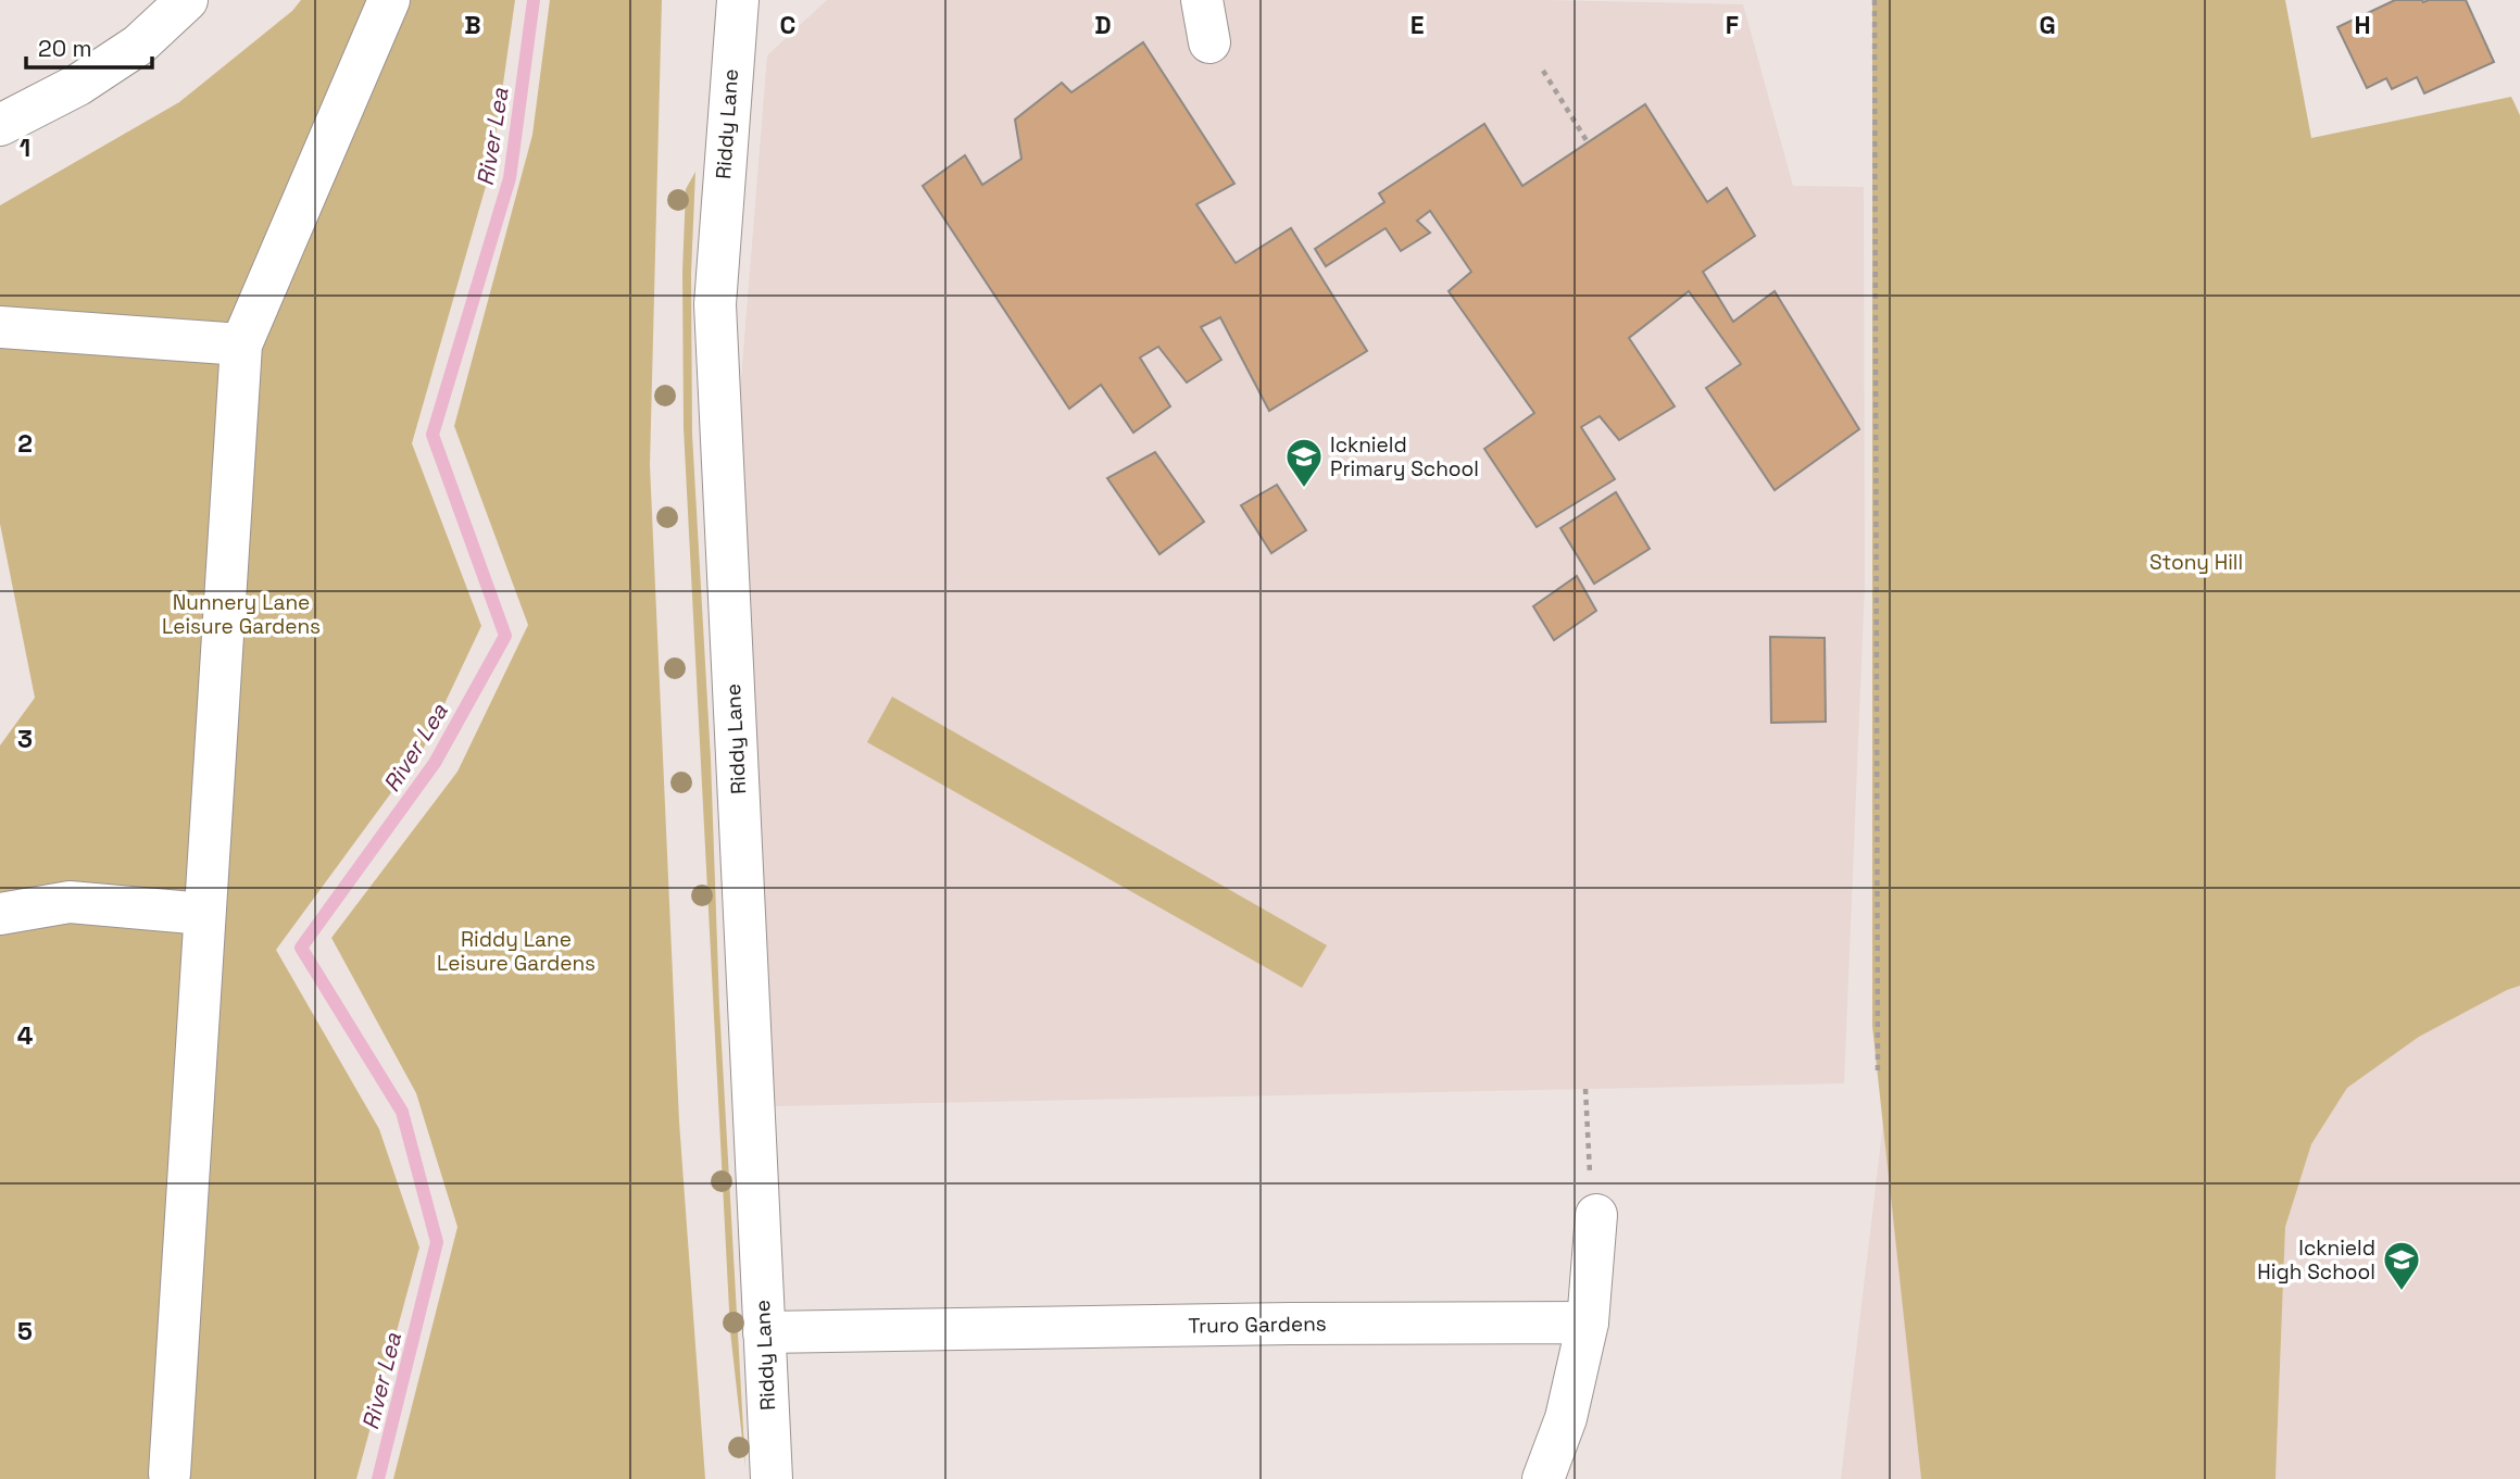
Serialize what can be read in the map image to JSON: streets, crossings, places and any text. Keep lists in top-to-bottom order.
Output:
{
  "streets": {
    "street": ["Riddy Lane", "Truro Gardens"]
  },
  "crossings": [
    ["Riddy Lane", "Truro Gardens"]
  ],
  "water": ["River Lea"],
  "parks": ["Stony Hill", "Nunnery Lane Leisure Gardens", "Riddy Lane Leisure Gardens"],
  "places": {
    "school or university": ["Icknield Primary School", "Icknield High School"]
  },
  "scale_bar": "20 m",
  "grid": {
    "columns": [
      "B",
      "C",
      "D",
      "E",
      "F",
      "G",
      "H"
    ],
    "rows": [
      "1",
      "2",
      "3",
      "4",
      "5"
    ]
  }
}
